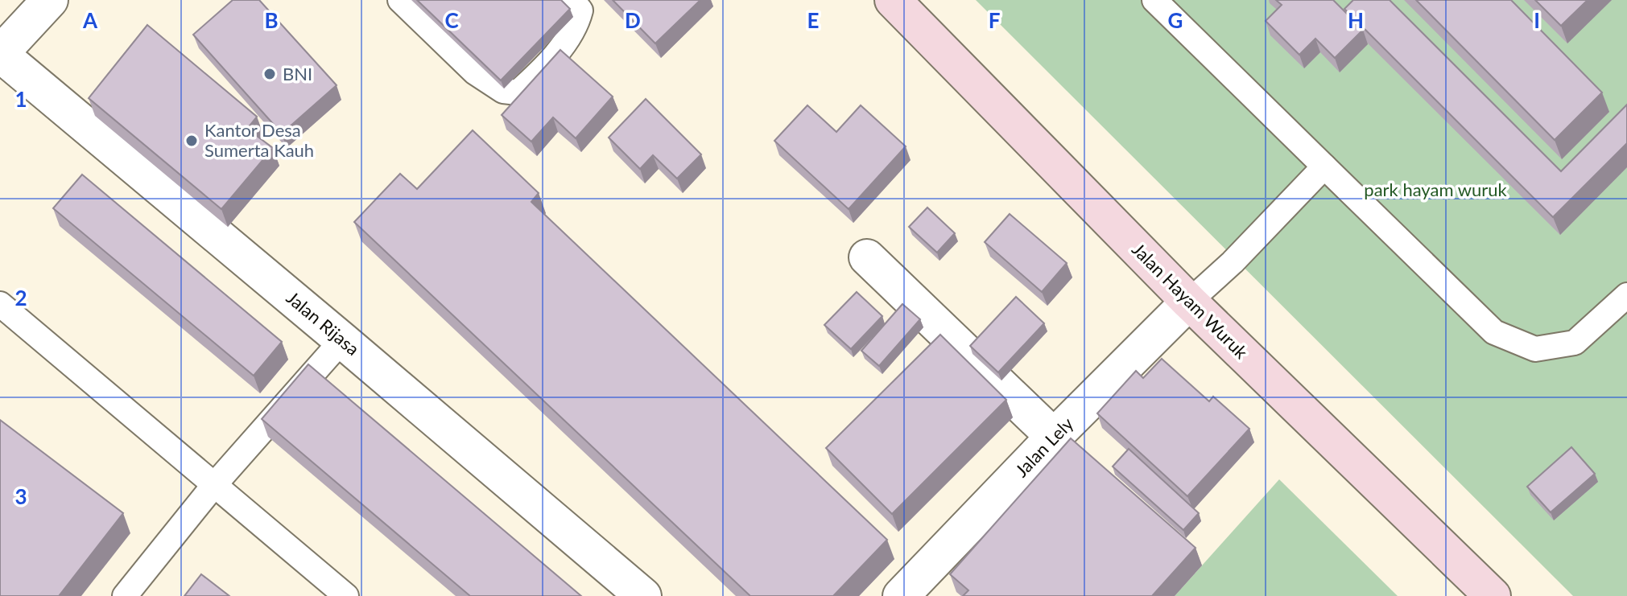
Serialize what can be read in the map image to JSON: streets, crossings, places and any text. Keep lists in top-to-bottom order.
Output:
{
  "streets": {
    "main road": ["Jalan Hayam Wuruk"],
    "street": ["Jalan Rijasa", "Jalan Lely"]
  },
  "crossings": [
    ["Jalan Hayam Wuruk", "Jalan Lely"]
  ],
  "parks": ["park hayam wuruk"],
  "places": ["BNI", "Kantor Desa Sumerta Kauh"],
  "grid": {
    "columns": [
      "A",
      "B",
      "C",
      "D",
      "E",
      "F",
      "G",
      "H",
      "I"
    ],
    "rows": ["1", "2", "3"]
  }
}
